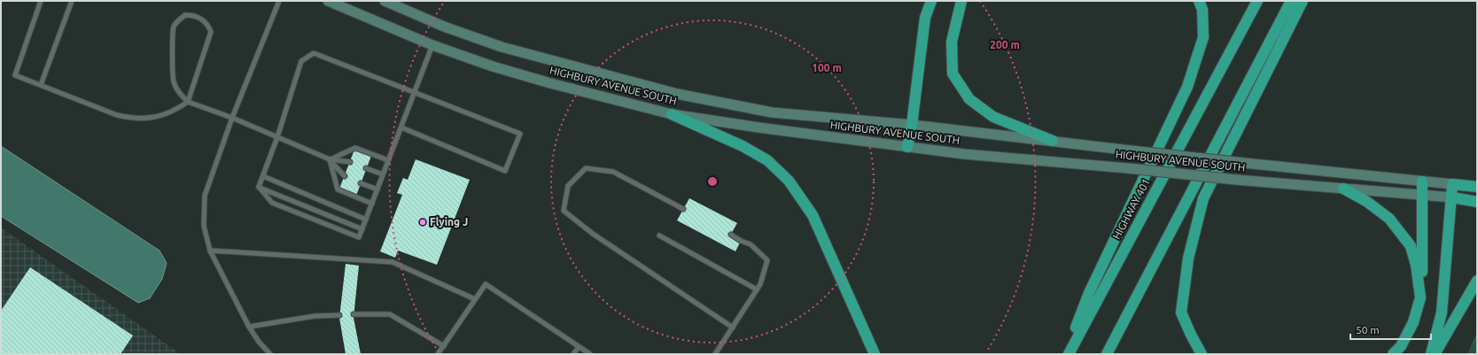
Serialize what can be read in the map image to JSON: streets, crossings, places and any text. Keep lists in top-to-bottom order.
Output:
{
  "streets": {
    "highway": ["HIGHBURY AVENUE SOUTH", "HIGHWAY 401"]
  },
  "places": ["Flying J"],
  "scale_bar": "50 m",
  "rings": ["200 m", "100 m"]
}
